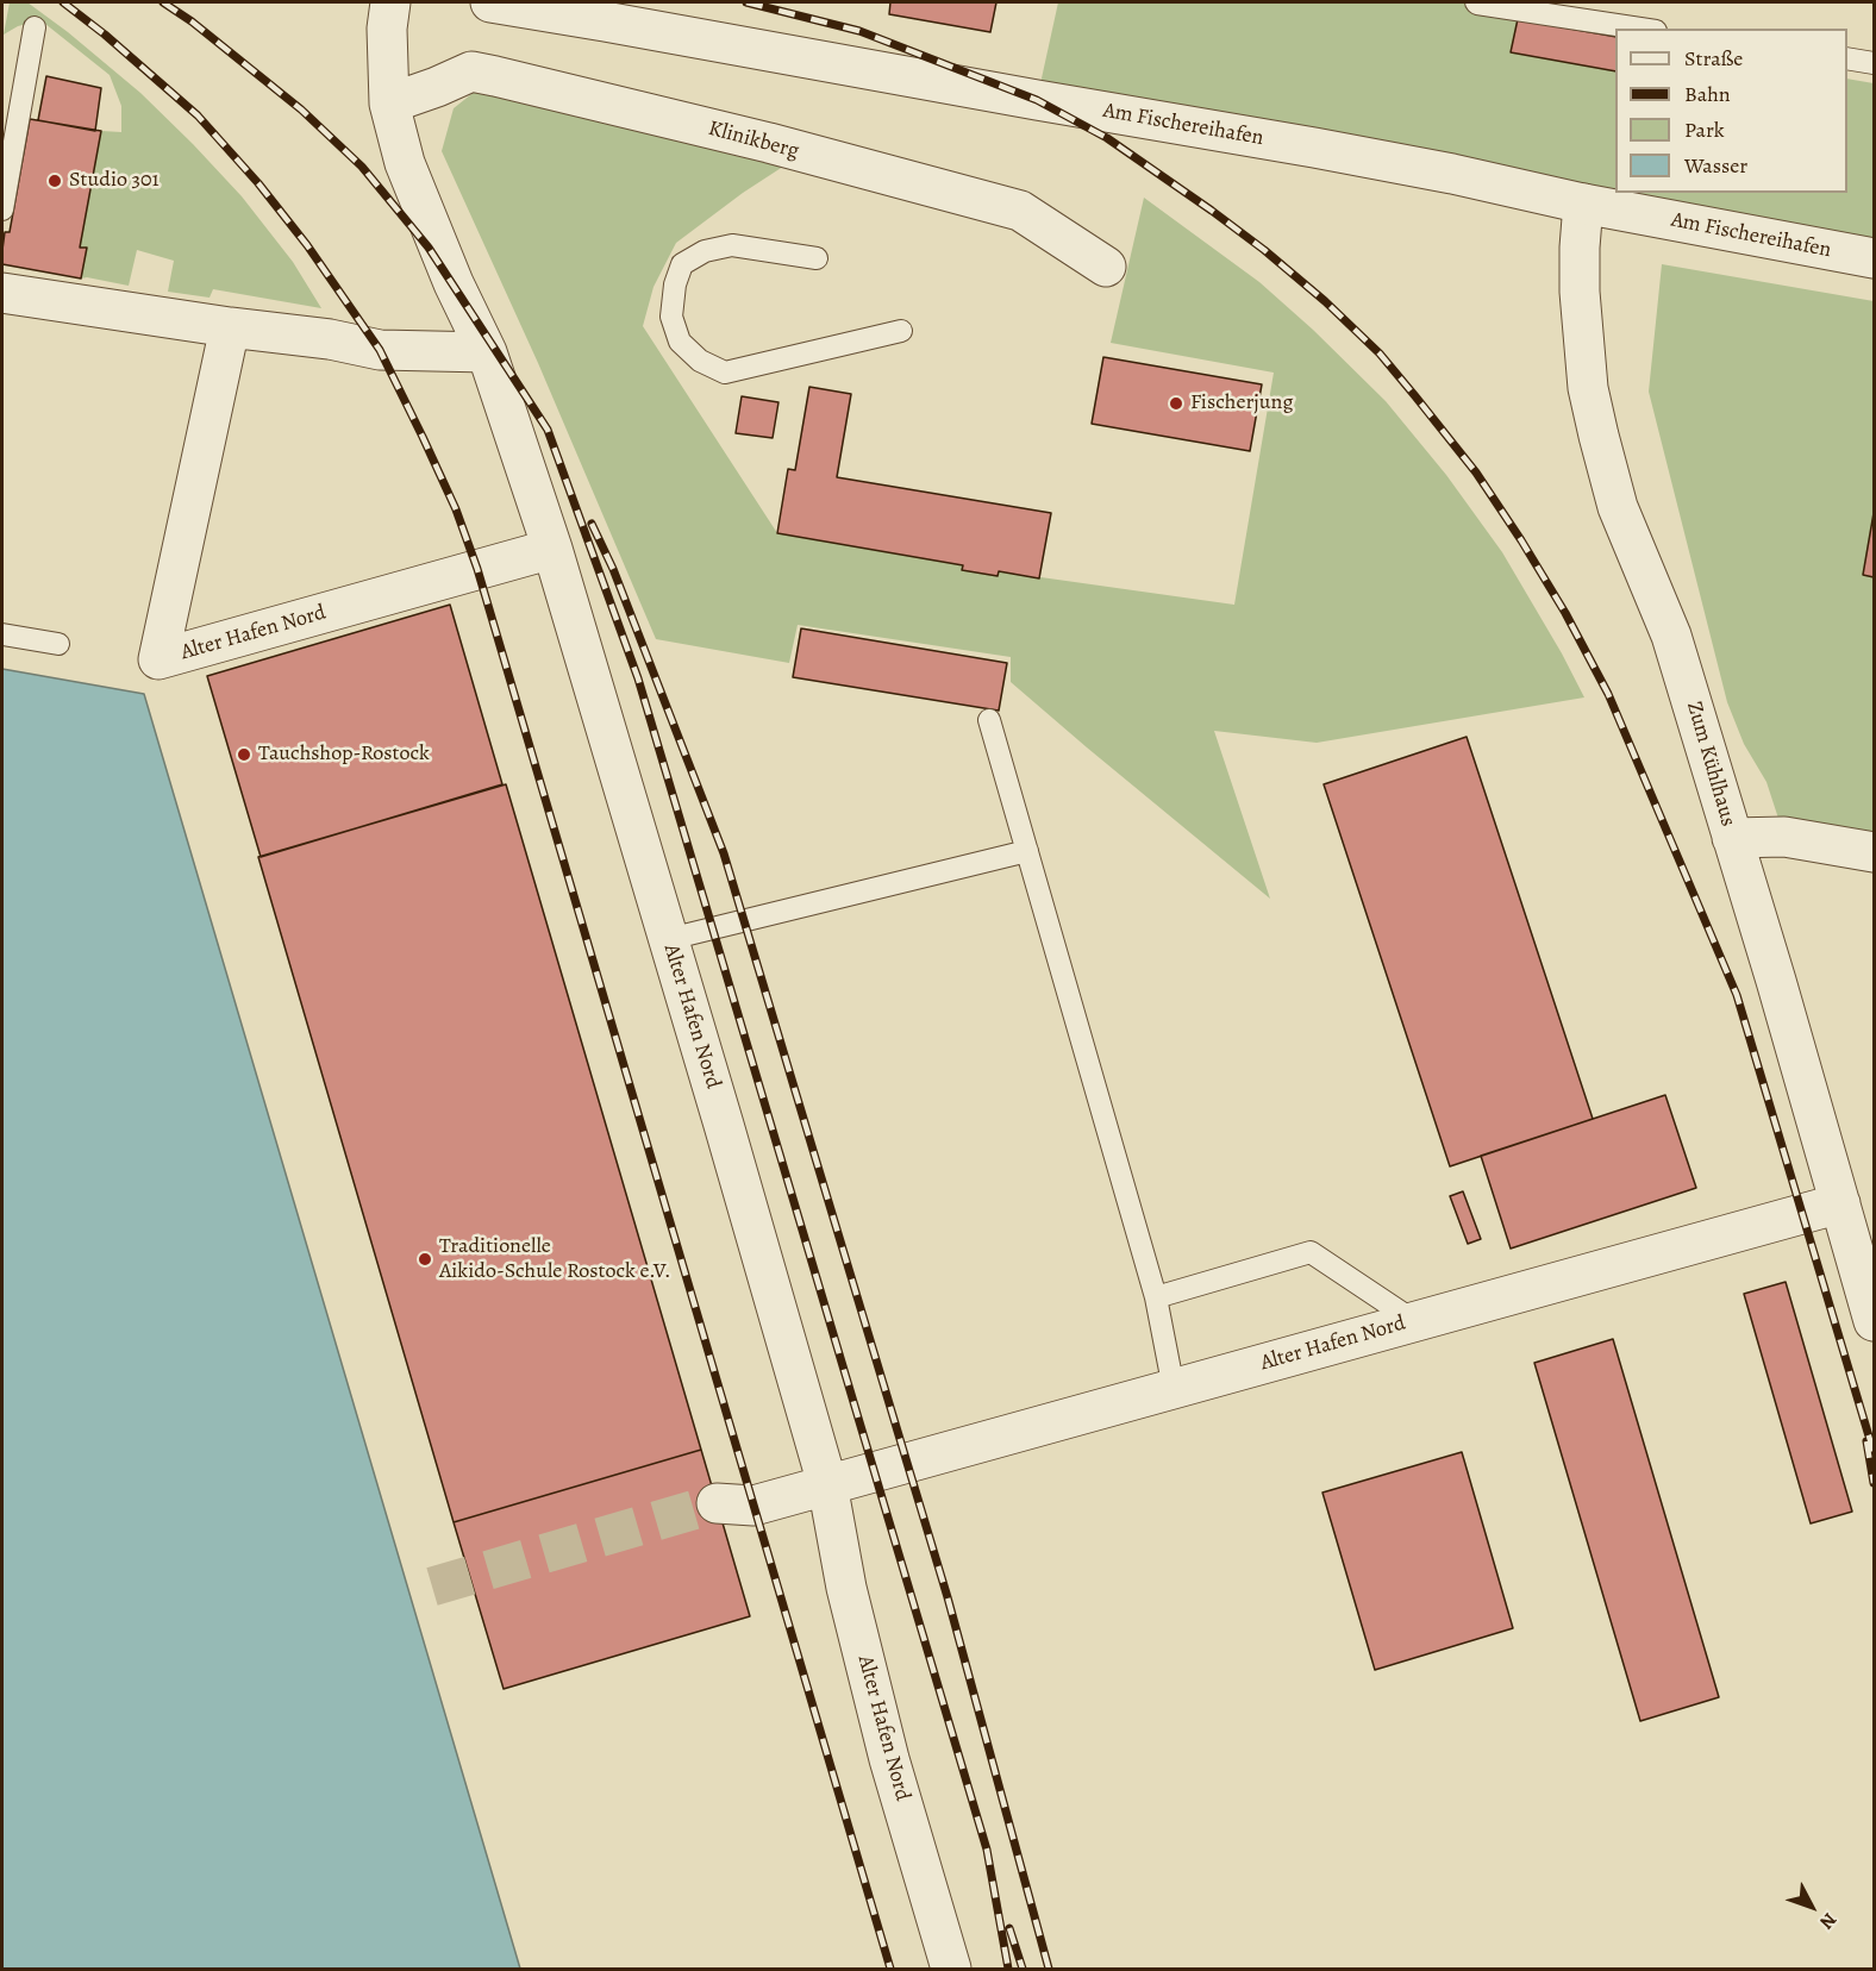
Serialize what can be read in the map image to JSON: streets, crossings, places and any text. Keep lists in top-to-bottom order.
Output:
{
  "streets": {
    "street": [
      "Am Fischereihafen",
      "Klinikberg",
      "Alter Hafen Nord",
      "Zum Kühlhaus"
    ]
  },
  "crossings": [
    ["Am Fischereihafen", "Zum Kühlhaus"],
    ["Klinikberg", "Alter Hafen Nord"],
    ["Alter Hafen Nord", "Zum Kühlhaus"]
  ],
  "places": [
    "Studio 301",
    "Fischerjung",
    "Tauchshop-Rostock",
    "Traditionelle Aikido-Schule Rostock e.V."
  ],
  "legend": [
    "Straße",
    "Bahn",
    "Park",
    "Wasser"
  ],
  "north": "bottom right"
}
